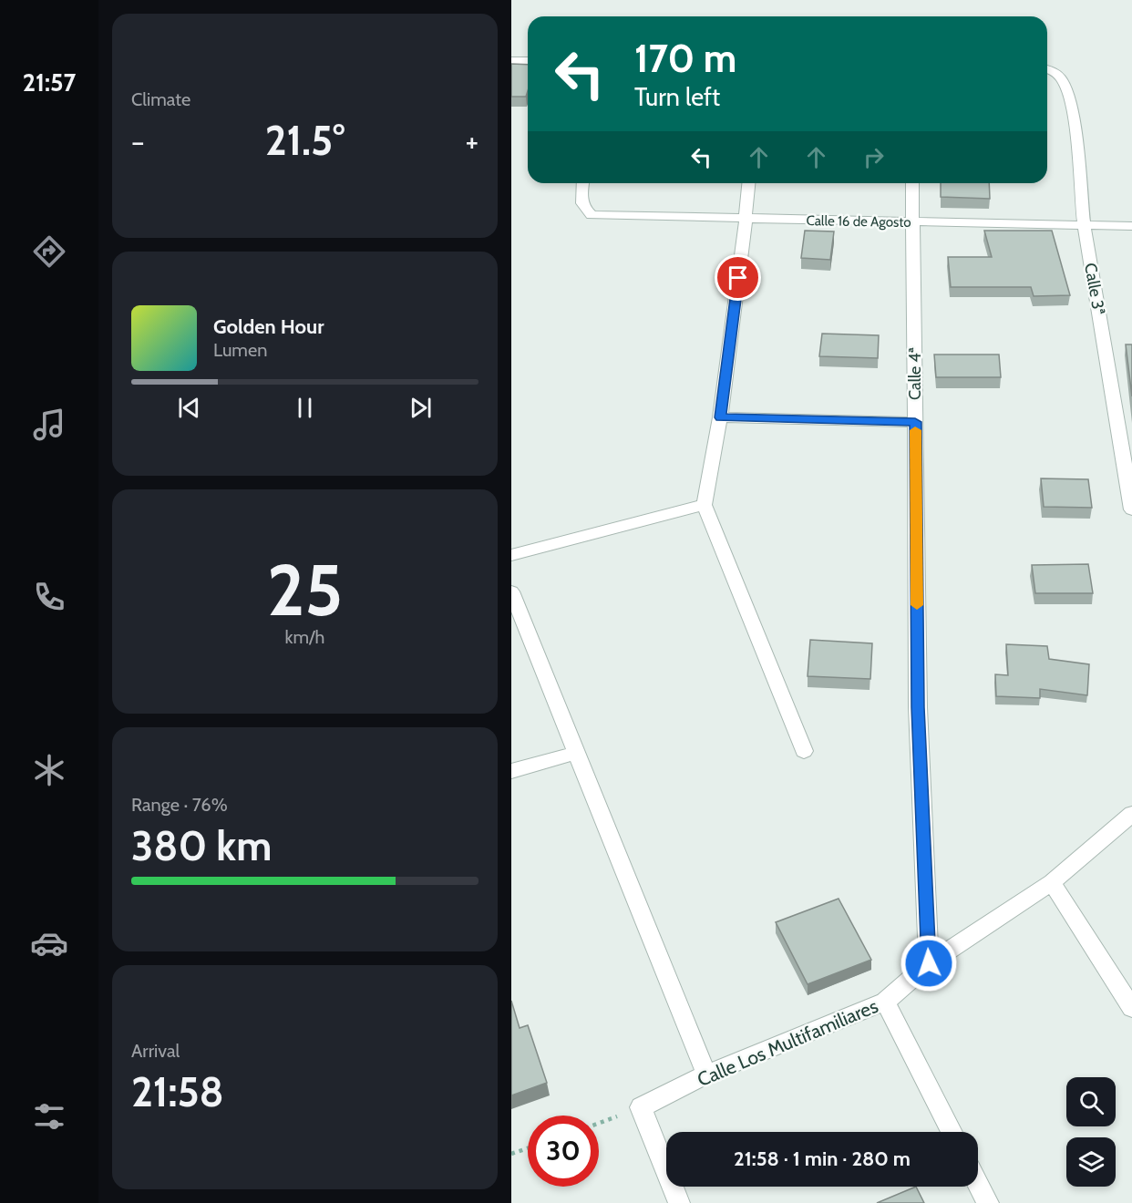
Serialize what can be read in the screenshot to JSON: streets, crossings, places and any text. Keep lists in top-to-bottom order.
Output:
{
  "streets": {
    "street": [
      "Calle 16 de Agosto",
      "Calle 3ª",
      "Calle 4ª",
      "Calle Los Multifamiliares"
    ]
  },
  "crossings": [
    ["Calle 16 de Agosto", "Calle 3ª"],
    ["Calle 16 de Agosto", "Calle 4ª"],
    ["Calle 4ª", "Calle Los Multifamiliares"]
  ],
  "page": {
    "tabs": "21:57",
    "tile": [
      "Climate",
      ["25", "km/h"],
      ["Range · 76%", "380 km"],
      ["Arrival", "21:58"]
    ],
    "turn": ["170 m", "Turn left"],
    "heat": ["−", "21.5°", "+"],
    "song": ["Golden Hour", "Lumen"],
    "limit": "30",
    "trip": "21:58 · 1 min · 280 m"
  }
}
